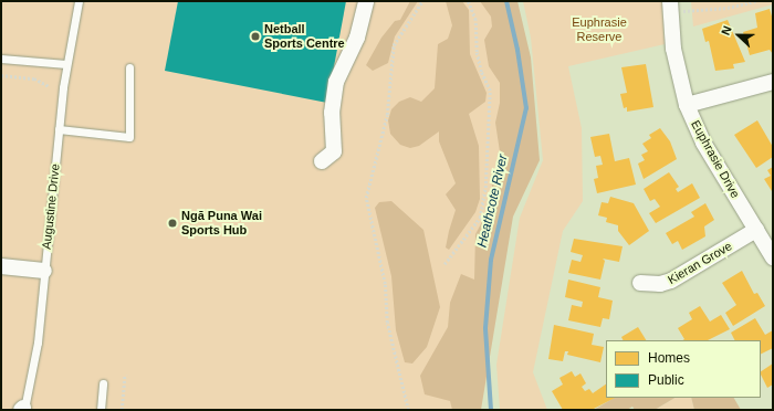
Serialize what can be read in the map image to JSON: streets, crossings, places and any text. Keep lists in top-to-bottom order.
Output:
{
  "streets": {
    "street": ["Euphrasie Drive", "Kieran Grove"],
    "lane": ["Augustine Drive"]
  },
  "crossings": [
    ["Euphrasie Drive", "Kieran Grove"]
  ],
  "water": ["Heathcote River"],
  "parks": ["Euphrasie Reserve"],
  "places": ["Netball Sports Centre", "Ngā Puna Wai Sports Hub"],
  "legend": ["Homes", "Public"],
  "north": "left"
}
